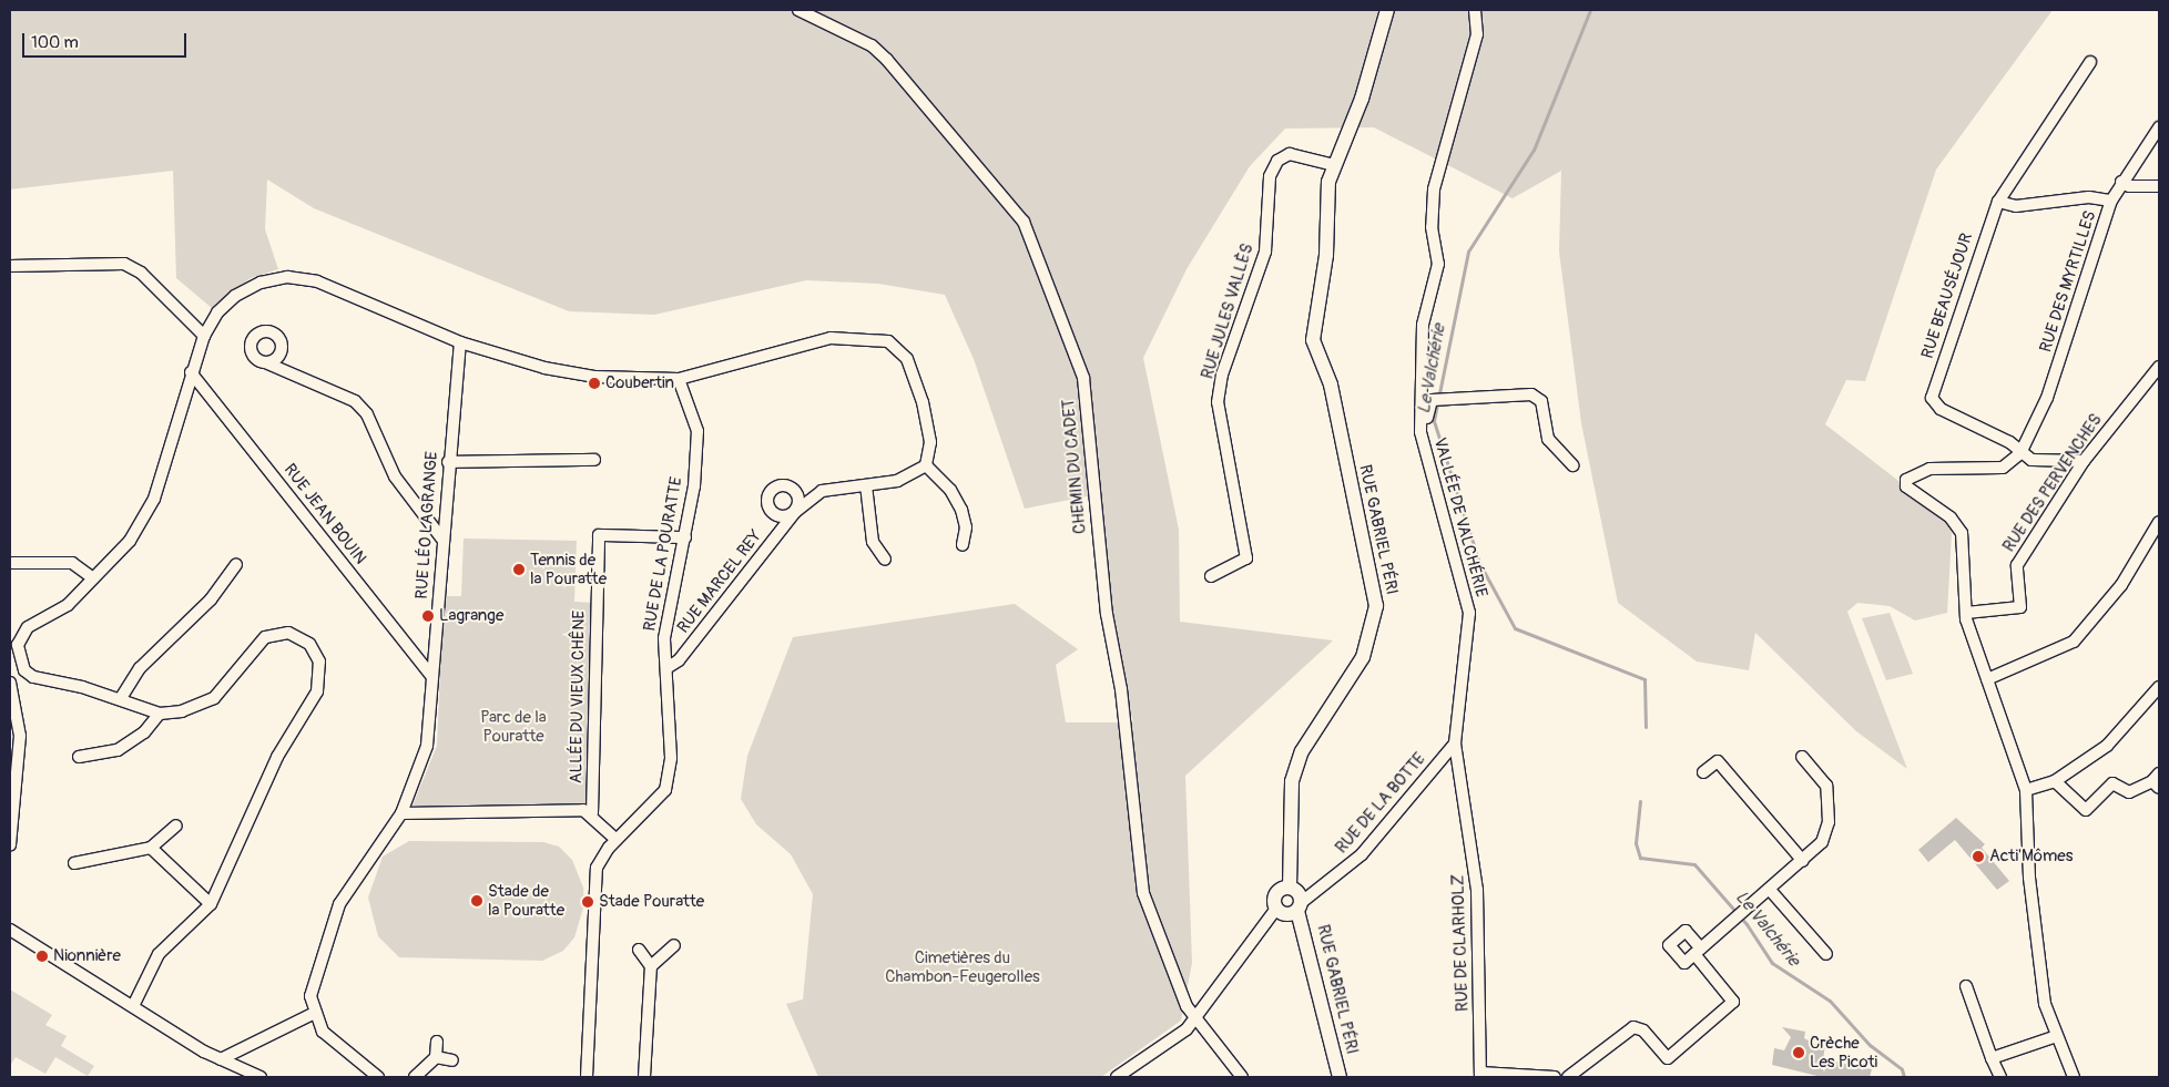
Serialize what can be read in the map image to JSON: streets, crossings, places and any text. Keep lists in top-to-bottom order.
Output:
{
  "streets": {
    "main road": ["RUE GABRIEL PÉRI"],
    "street": [
      "RUE DES MYRTILLES",
      "RUE BEAUSÉJOUR",
      "RUE JULES VALLÈS",
      "CHEMIN DU CADET",
      "RUE DES PERVENCHES",
      "RUE JEAN BOUIN",
      "VALLÉE DE VALCHÉRIE",
      "RUE LÉO LAGRANGE",
      "RUE DE LA POURATTE",
      "RUE MARCEL REY",
      "ALLÉE DU VIEUX CHÊNE",
      "RUE DE LA BOTTE",
      "RUE DE CLARHOLZ"
    ]
  },
  "crossings": [
    ["RUE DES MYRTILLES", "RUE BEAUSÉJOUR"],
    ["RUE BEAUSÉJOUR", "RUE DES PERVENCHES"],
    ["RUE JULES VALLÈS", "RUE GABRIEL PÉRI"],
    ["RUE JEAN BOUIN", "RUE LÉO LAGRANGE"],
    ["VALLÉE DE VALCHÉRIE", "RUE DE LA BOTTE"],
    ["VALLÉE DE VALCHÉRIE", "RUE DE CLARHOLZ"],
    ["RUE GABRIEL PÉRI", "RUE DE LA BOTTE"],
    ["RUE DE LA POURATTE", "RUE MARCEL REY"],
    ["RUE DE LA POURATTE", "ALLÉE DU VIEUX CHÊNE"],
    ["RUE DE LA BOTTE", "RUE DE CLARHOLZ"]
  ],
  "water": ["Le Valchérie"],
  "parks": ["Parc de la Pouratte", "Cimetières du Chambon-Feugerolles"],
  "places": [
    "Coubertin",
    "Tennis de la Pouratte",
    "Lagrange",
    "Acti'Mômes",
    "Stade de la Pouratte",
    "Stade Pouratte",
    "Nionnière",
    "Crèche Les Picoti"
  ],
  "scale_bar": "100 m"
}
